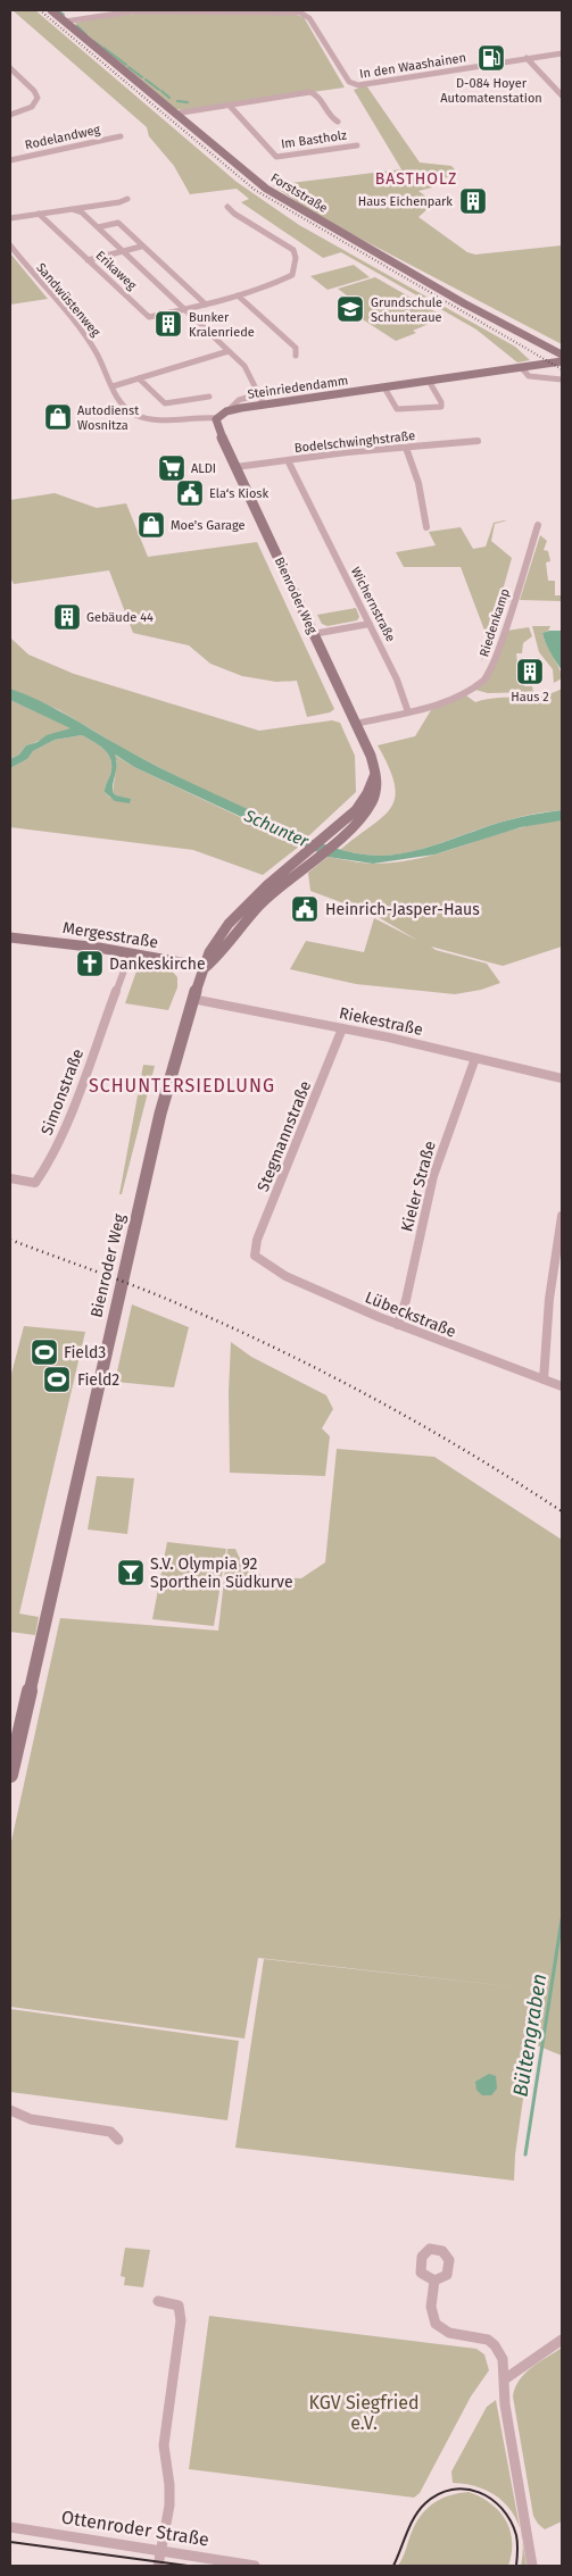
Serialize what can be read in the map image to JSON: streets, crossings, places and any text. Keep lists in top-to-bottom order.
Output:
{
  "streets": {
    "main road": [
      "Forststraße",
      "Steinriedendamm",
      "Bienroder Weg",
      "Mergesstraße"
    ],
    "street": [
      "In den Waashainen",
      "Rodelandweg",
      "Im Bastholz",
      "Erikaweg",
      "Sandwüstenweg",
      "Bodelschwinghstraße",
      "Wichernstraße",
      "Riedenkamp",
      "Riekestraße",
      "Simonstraße",
      "Stegmannstraße",
      "Kieler Straße",
      "Lübeckstraße",
      "Ottenroder Straße"
    ]
  },
  "crossings": [
    ["In den Waashainen", "Forststraße"],
    ["Im Bastholz", "Forststraße"],
    ["Sandwüstenweg", "Steinriedendamm"],
    ["Sandwüstenweg", "Bienroder Weg"],
    ["Steinriedendamm", "Bienroder Weg"],
    ["Bodelschwinghstraße", "Bienroder Weg"],
    ["Bodelschwinghstraße", "Wichernstraße"],
    ["Bienroder Weg", "Mergesstraße"],
    ["Bienroder Weg", "Riekestraße"],
    ["Wichernstraße", "Riedenkamp"],
    ["Mergesstraße", "Simonstraße"],
    ["Riekestraße", "Stegmannstraße"],
    ["Riekestraße", "Kieler Straße"],
    ["Stegmannstraße", "Lübeckstraße"],
    ["Kieler Straße", "Lübeckstraße"]
  ],
  "districts": ["BASTHOLZ", "SCHUNTERSIEDLUNG"],
  "water": ["Schunter", "Bültengraben"],
  "parks": ["KGV Siegfried e.V."],
  "places": {
    "fuel station": ["D-084 Hoyer Automatenstation"],
    "building": [
      "Haus Eichenpark",
      "Bunker Kralenriede",
      "Gebäude 44",
      "Haus 2"
    ],
    "school or university": ["Grundschule Schunteraue"],
    "shop": ["Autodienst Wosnitza", "Moe's Garage"],
    "supermarket": ["ALDI"],
    "public building": ["Ela‘s Kiosk", "Heinrich-Jasper-Haus"],
    "church": ["Dankeskirche"],
    "sports": ["Field3", "Field2"],
    "bar": ["S.V. Olympia 92 Sporthein Südkurve"]
  }
}
